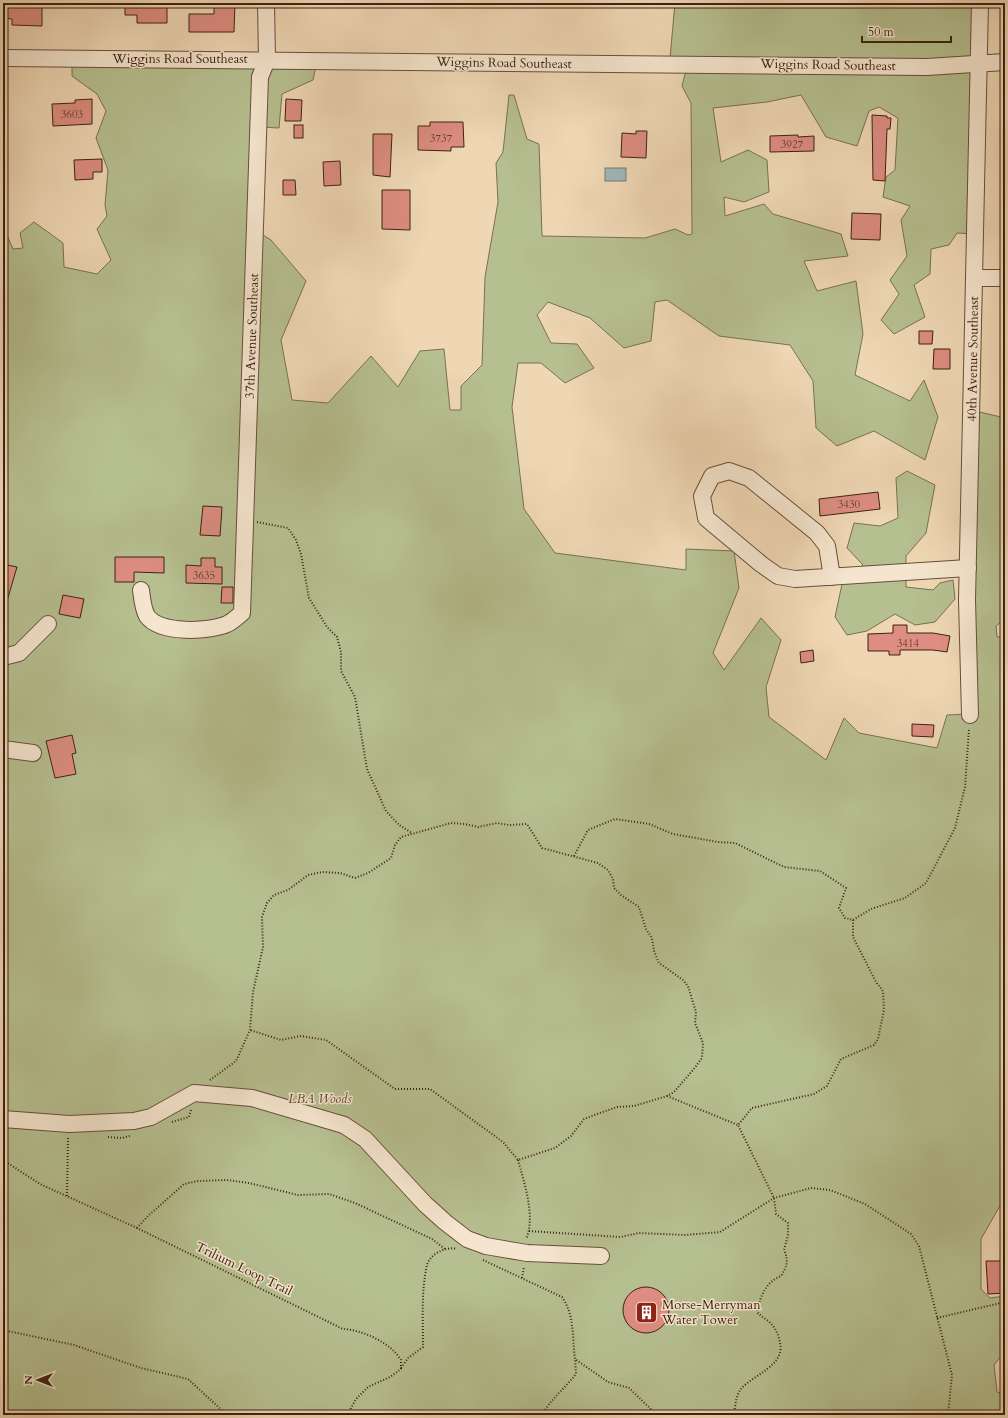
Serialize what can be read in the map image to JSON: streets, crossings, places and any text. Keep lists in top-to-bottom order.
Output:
{
  "streets": {
    "street": ["Wiggins Road Southeast", "37th Avenue Southeast", "40th Avenue Southeast"],
    "path": ["Trilium Loop Trail"]
  },
  "crossings": [
    ["Wiggins Road Southeast", "37th Avenue Southeast"],
    ["Wiggins Road Southeast", "40th Avenue Southeast"]
  ],
  "parks": ["LBA Woods"],
  "places": {
    "building": ["Morse-Merryman Water Tower"]
  },
  "house_numbers": [
    "3603",
    "3737",
    "3927",
    "3430",
    "3635",
    "3414"
  ],
  "scale_bar": "50 m",
  "north": "left"
}
